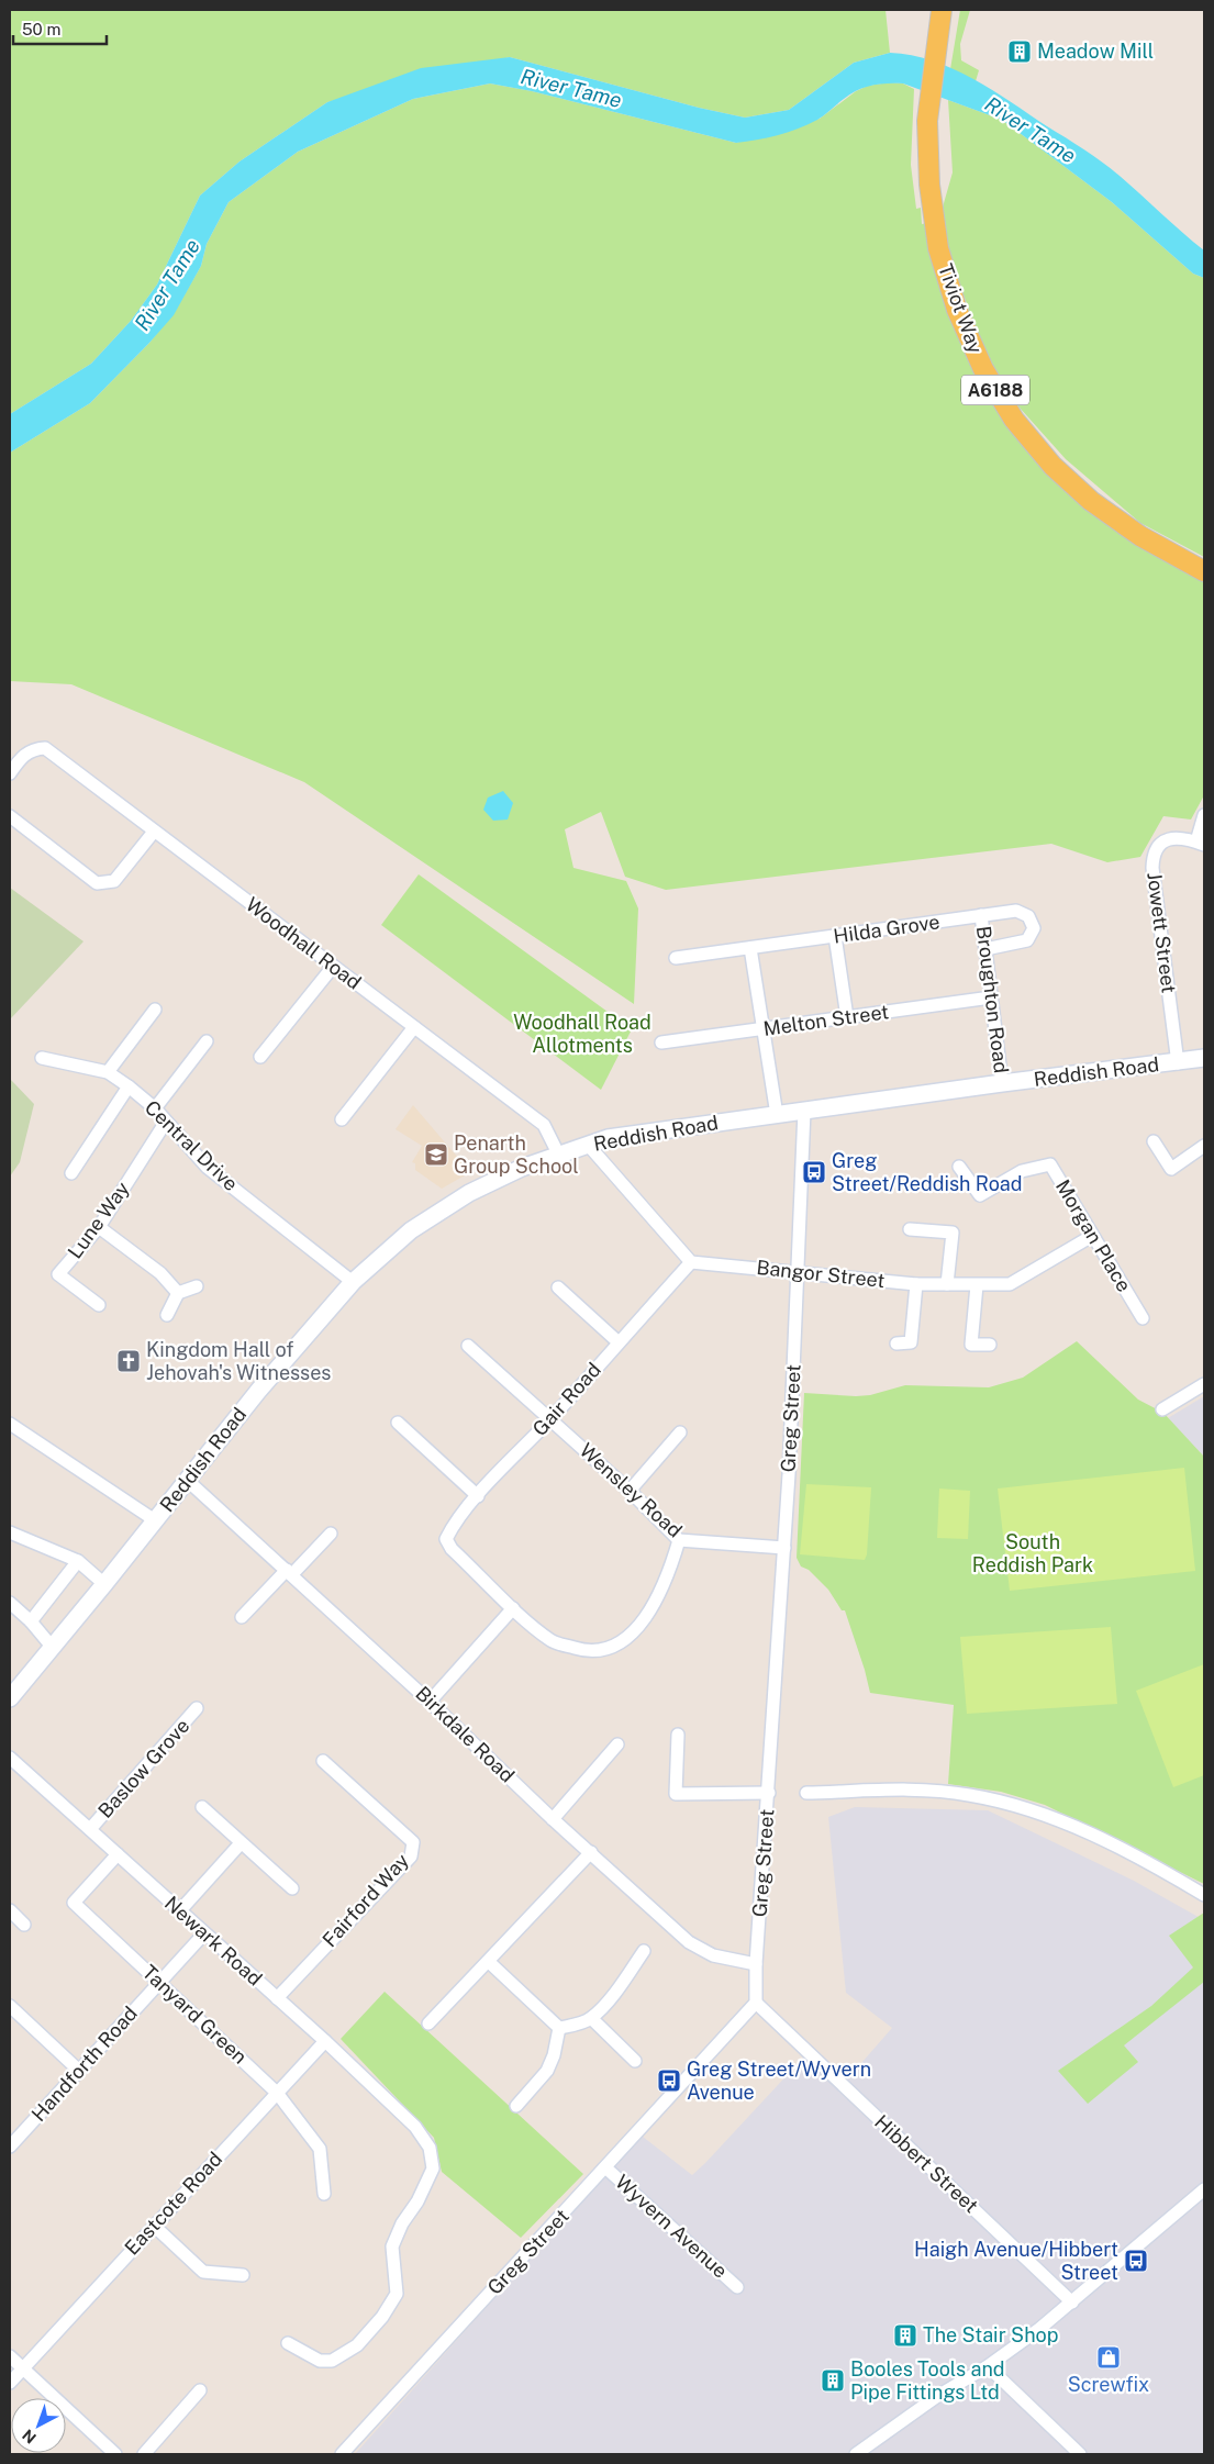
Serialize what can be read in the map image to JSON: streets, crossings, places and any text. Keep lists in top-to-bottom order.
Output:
{
  "streets": {
    "main road": ["Tiviot Way", "A6188", "Reddish Road"],
    "street": [
      "Hilda Grove",
      "Jowett Street",
      "Woodhall Road",
      "Broughton Road",
      "Melton Street",
      "Central Drive",
      "Lune Way",
      "Morgan Place",
      "Bangor Street",
      "Gair Road",
      "Greg Street",
      "Wensley Road",
      "Birkdale Road",
      "Baslow Grove",
      "Fairford Way",
      "Newark Road",
      "Tanyard Green",
      "Handforth Road",
      "Hibbert Street",
      "Eastcote Road",
      "Wyvern Avenue"
    ]
  },
  "crossings": [
    ["Hilda Grove", "Broughton Road"],
    ["Jowett Street", "Reddish Road"],
    ["Woodhall Road", "Reddish Road"],
    ["Broughton Road", "Melton Street"],
    ["Broughton Road", "Reddish Road"],
    ["Reddish Road", "Central Drive"],
    ["Reddish Road", "Greg Street"],
    ["Reddish Road", "Birkdale Road"],
    ["Central Drive", "Lune Way"],
    ["Morgan Place", "Bangor Street"],
    ["Bangor Street", "Gair Road"],
    ["Bangor Street", "Greg Street"],
    ["Gair Road", "Wensley Road"],
    ["Greg Street", "Wensley Road"],
    ["Greg Street", "Birkdale Road"],
    ["Greg Street", "Hibbert Street"],
    ["Greg Street", "Wyvern Avenue"],
    ["Baslow Grove", "Newark Road"],
    ["Fairford Way", "Newark Road"],
    ["Newark Road", "Tanyard Green"],
    ["Newark Road", "Handforth Road"],
    ["Newark Road", "Eastcote Road"],
    ["Tanyard Green", "Handforth Road"],
    ["Tanyard Green", "Eastcote Road"]
  ],
  "water": ["River Tame"],
  "parks": ["Woodhall Road Allotments", "South Reddish Park"],
  "places": {
    "building": ["Meadow Mill", "The Stair Shop", "Booles Tools and Pipe Fittings Ltd"],
    "school or university": ["Penarth Group School"],
    "bus stop": ["Greg Street/Reddish Road", "Greg Street/Wyvern Avenue", "Haigh Avenue/Hibbert Street"],
    "church": ["Kingdom Hall of Jehovah's Witnesses"],
    "shop": ["Screwfix"]
  },
  "scale_bar": "50 m",
  "north": "bottom left"
}
